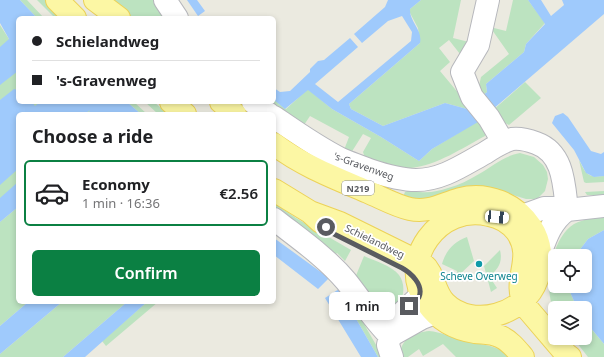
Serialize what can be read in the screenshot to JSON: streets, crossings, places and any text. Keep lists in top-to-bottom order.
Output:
{
  "streets": {
    "main road": ["N219", "Schielandweg"],
    "street": ["'s-Gravenweg"]
  },
  "crossings": [
    ["N219", "Schielandweg"]
  ],
  "places": ["Scheve Overweg"],
  "page": {
    "banner": ["Schielandweg", "'s-Gravenweg"],
    "heading": "Choose a ride",
    "list": [
      {
        "name": "Economy",
        "note": "1 min · 16:36",
        "value": "€2.56"
      }
    ],
    "buttons": "Confirm",
    "bubble": "1 min"
  }
}
